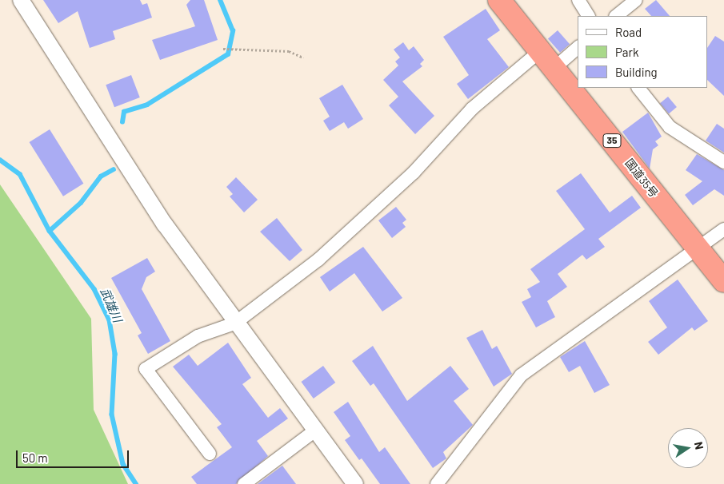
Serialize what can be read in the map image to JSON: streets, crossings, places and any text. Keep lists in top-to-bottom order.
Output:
{
  "streets": {
    "highway": ["35", "国道35号"]
  },
  "water": ["武雄川"],
  "legend": ["Road", "Park", "Building"],
  "scale_bar": "50 m",
  "north": "right"
}
